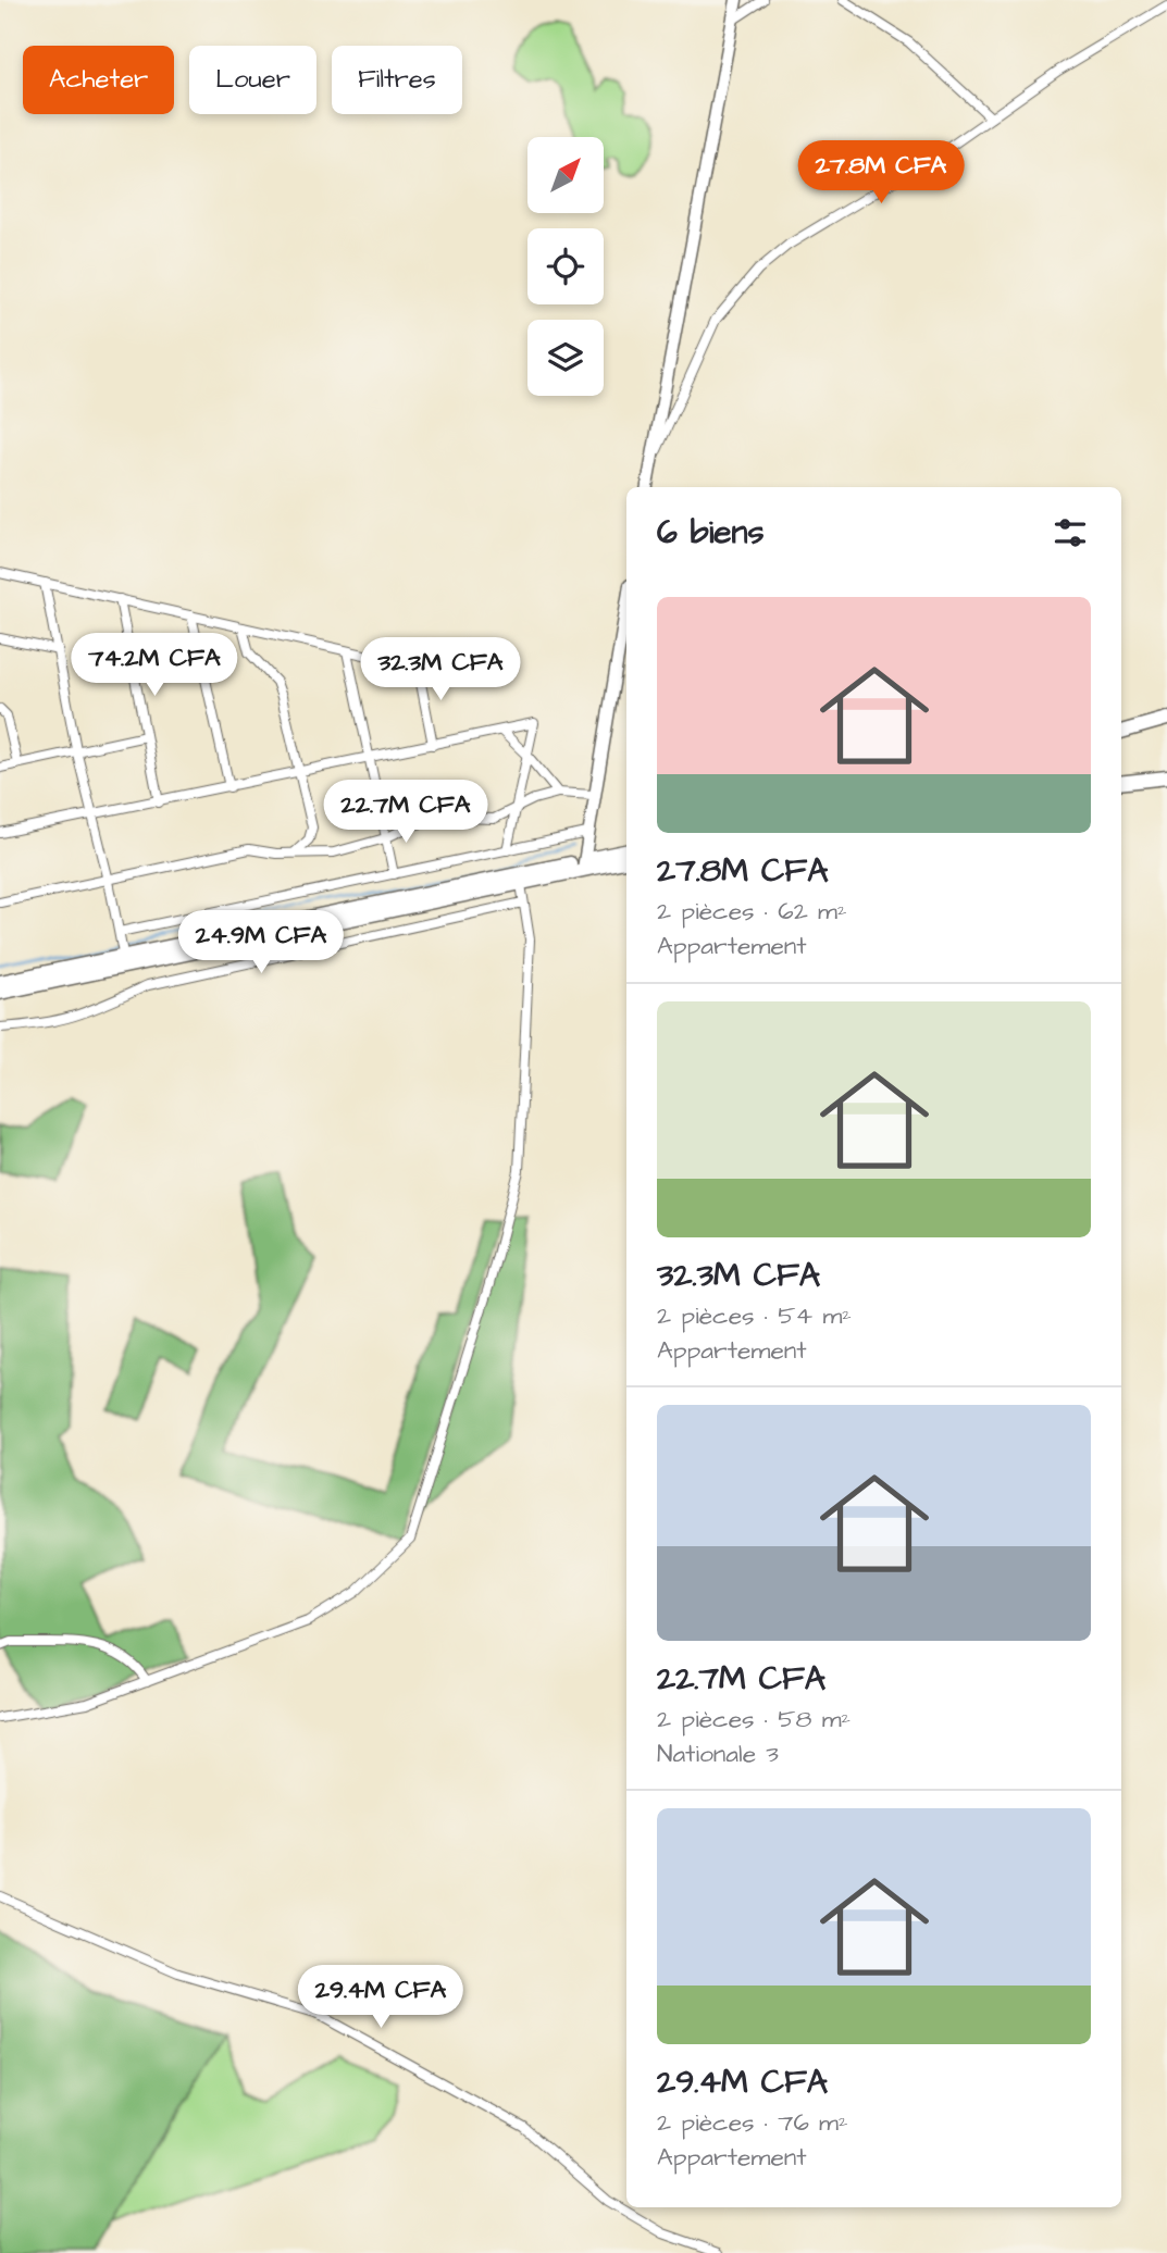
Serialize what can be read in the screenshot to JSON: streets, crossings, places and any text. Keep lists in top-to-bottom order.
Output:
{
  "north": "top right",
  "page": {
    "chip": ["Acheter", "Louer", "Filtres"],
    "price": [
      "27.8M CFA",
      "74.2M CFA",
      "32.3M CFA",
      "22.7M CFA",
      "24.9M CFA",
      "29.4M CFA"
    ],
    "heading": "6 biens",
    "list": [
      {
        "name": "27.8M CFA",
        "note": "2 pièces · 62 m² · Appartement"
      },
      {
        "name": "32.3M CFA",
        "note": "2 pièces · 54 m² · Appartement"
      },
      {
        "name": "22.7M CFA",
        "note": "2 pièces · 58 m² · Nationale 3"
      },
      {
        "name": "29.4M CFA",
        "note": "2 pièces · 76 m² · Appartement"
      }
    ]
  }
}
